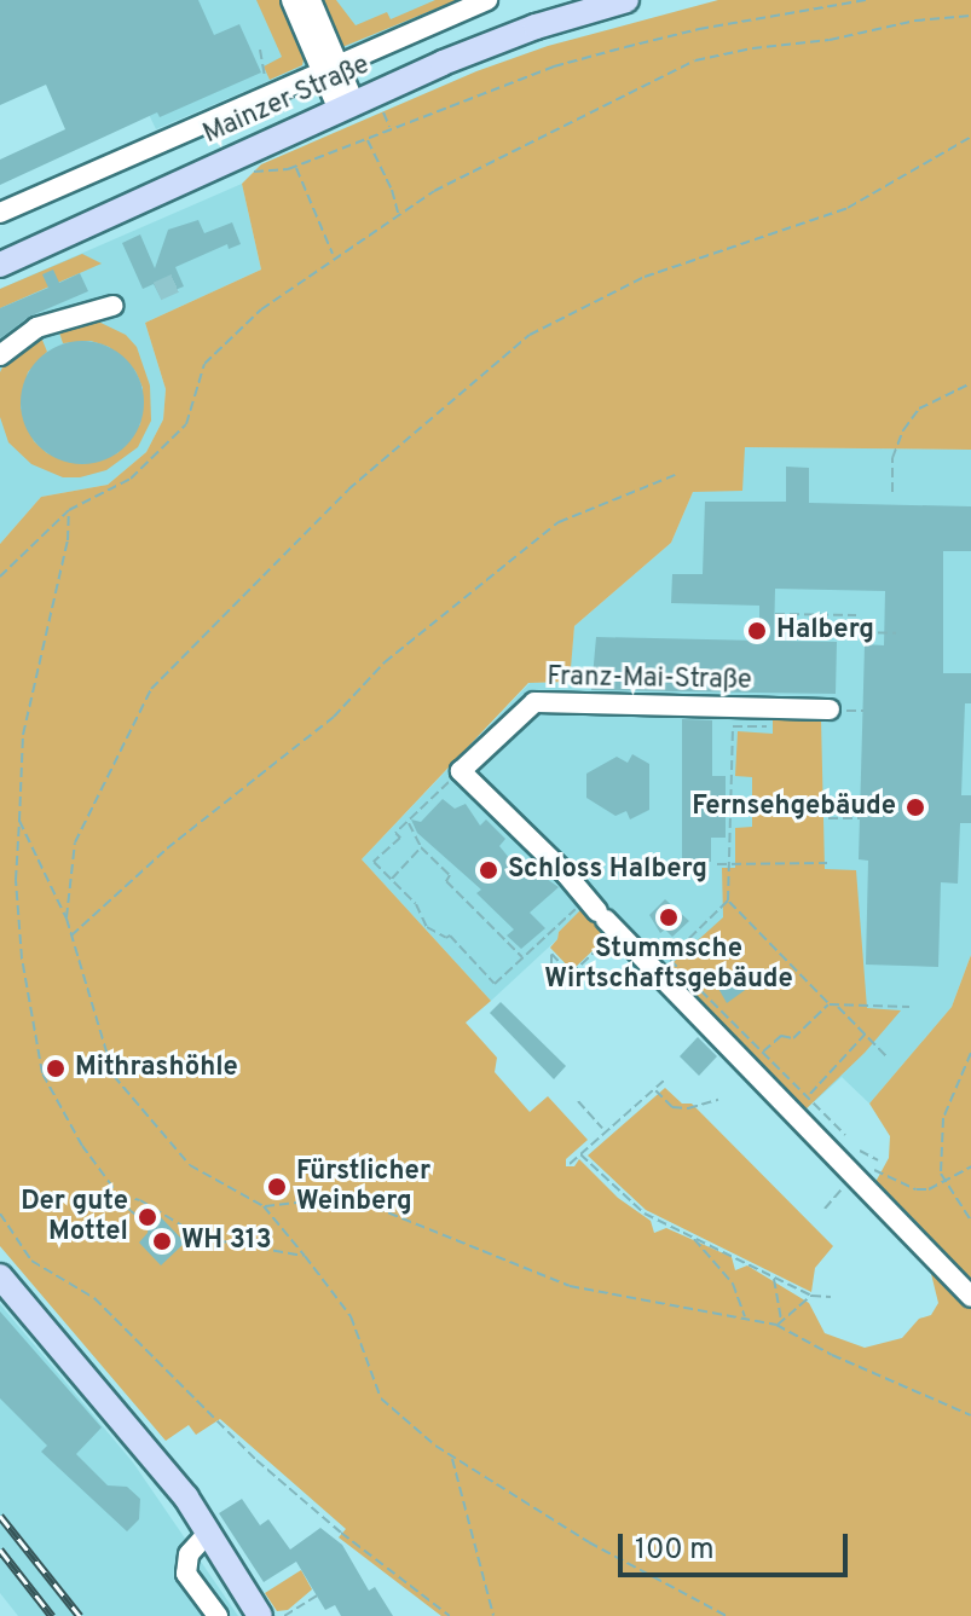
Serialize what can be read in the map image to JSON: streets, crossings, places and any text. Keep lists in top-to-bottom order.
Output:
{
  "streets": {
    "main road": ["Mainzer Straße"],
    "street": ["Franz-Mai-Straße"]
  },
  "places": [
    "Halberg",
    "Fernsehgebäude",
    "Schloss Halberg",
    "Stummsche Wirtschaftsgebäude",
    "Mithrashöhle",
    "Fürstlicher Weinberg",
    "Der gute Mottel",
    "WH 313"
  ],
  "scale_bar": "100 m"
}
